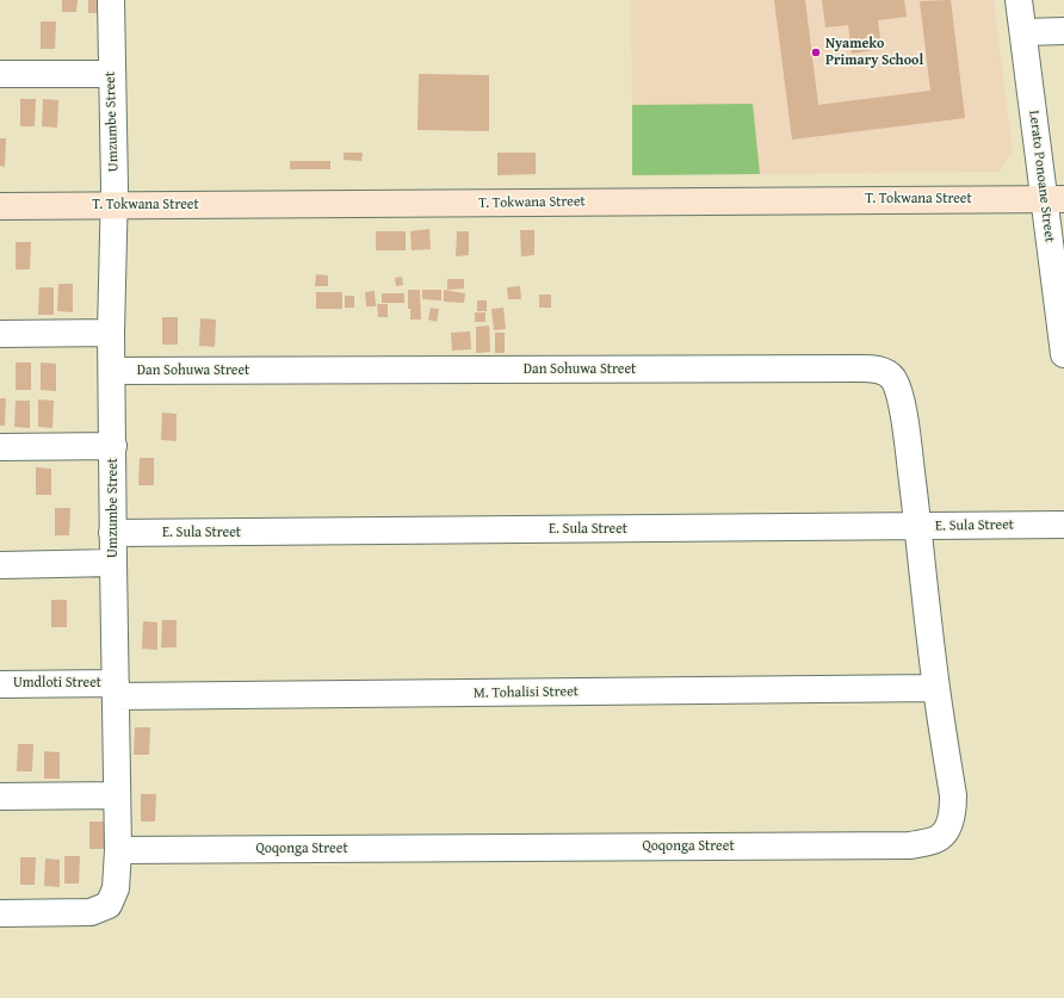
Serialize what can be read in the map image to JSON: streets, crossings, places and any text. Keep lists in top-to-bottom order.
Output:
{
  "streets": {
    "street": [
      "Umzumbe Street",
      "Lerato Ponoane Street",
      "T. Tokwana Street",
      "Dan Sohuwa Street",
      "E. Sula Street",
      "Umdloti Street",
      "M. Tohalisi Street",
      "Qoqonga Street"
    ]
  },
  "crossings": [
    ["Umzumbe Street", "T. Tokwana Street"],
    ["Umzumbe Street", "Dan Sohuwa Street"],
    ["Umzumbe Street", "E. Sula Street"],
    ["Umzumbe Street", "Umdloti Street"],
    ["Umzumbe Street", "M. Tohalisi Street"],
    ["Umzumbe Street", "Qoqonga Street"],
    ["Lerato Ponoane Street", "T. Tokwana Street"],
    ["Dan Sohuwa Street", "E. Sula Street"],
    ["Dan Sohuwa Street", "Qoqonga Street"],
    ["E. Sula Street", "Qoqonga Street"],
    ["Umdloti Street", "M. Tohalisi Street"],
    ["M. Tohalisi Street", "Qoqonga Street"]
  ],
  "places": ["Nyameko Primary School"]
}
